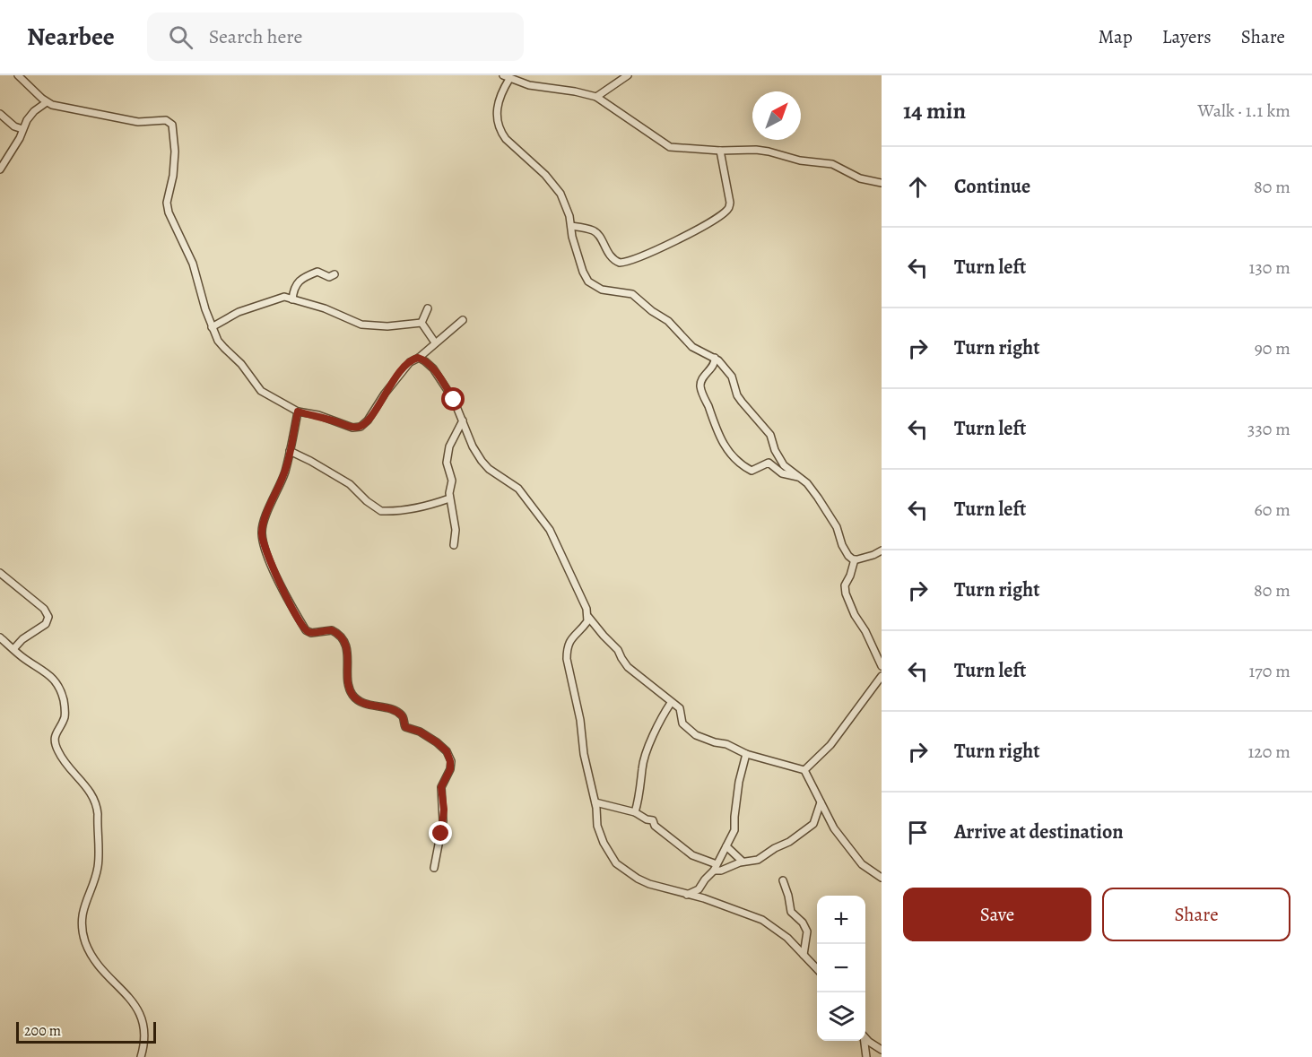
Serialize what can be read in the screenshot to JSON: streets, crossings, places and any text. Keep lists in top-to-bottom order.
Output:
{
  "scale_bar": "200 m",
  "north": "top right",
  "page": {
    "header": "Nearbee",
    "search": "Search here",
    "nav": ["Map", "Layers", "Share"],
    "heading": ["14 min", "Walk · 1.1 km"],
    "list": [
      ["Continue", "80 m"],
      ["Turn left", "130 m"],
      ["Turn right", "90 m"],
      ["Turn left", "330 m"],
      ["Turn left", "60 m"],
      ["Turn right", "80 m"],
      ["Turn left", "170 m"],
      ["Turn right", "120 m"],
      "Arrive at destination"
    ],
    "buttons": ["Save", "Share"],
    "map_buttons": ["+", "−"],
    "scale": "200 m"
  }
}
